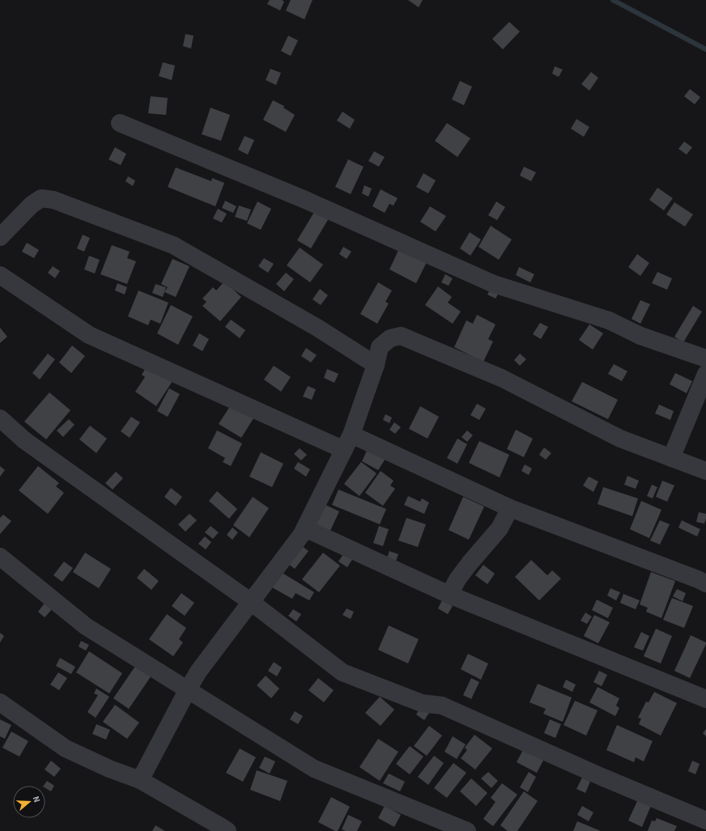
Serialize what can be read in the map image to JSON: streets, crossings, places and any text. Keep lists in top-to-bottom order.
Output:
{
  "north": "right"
}
